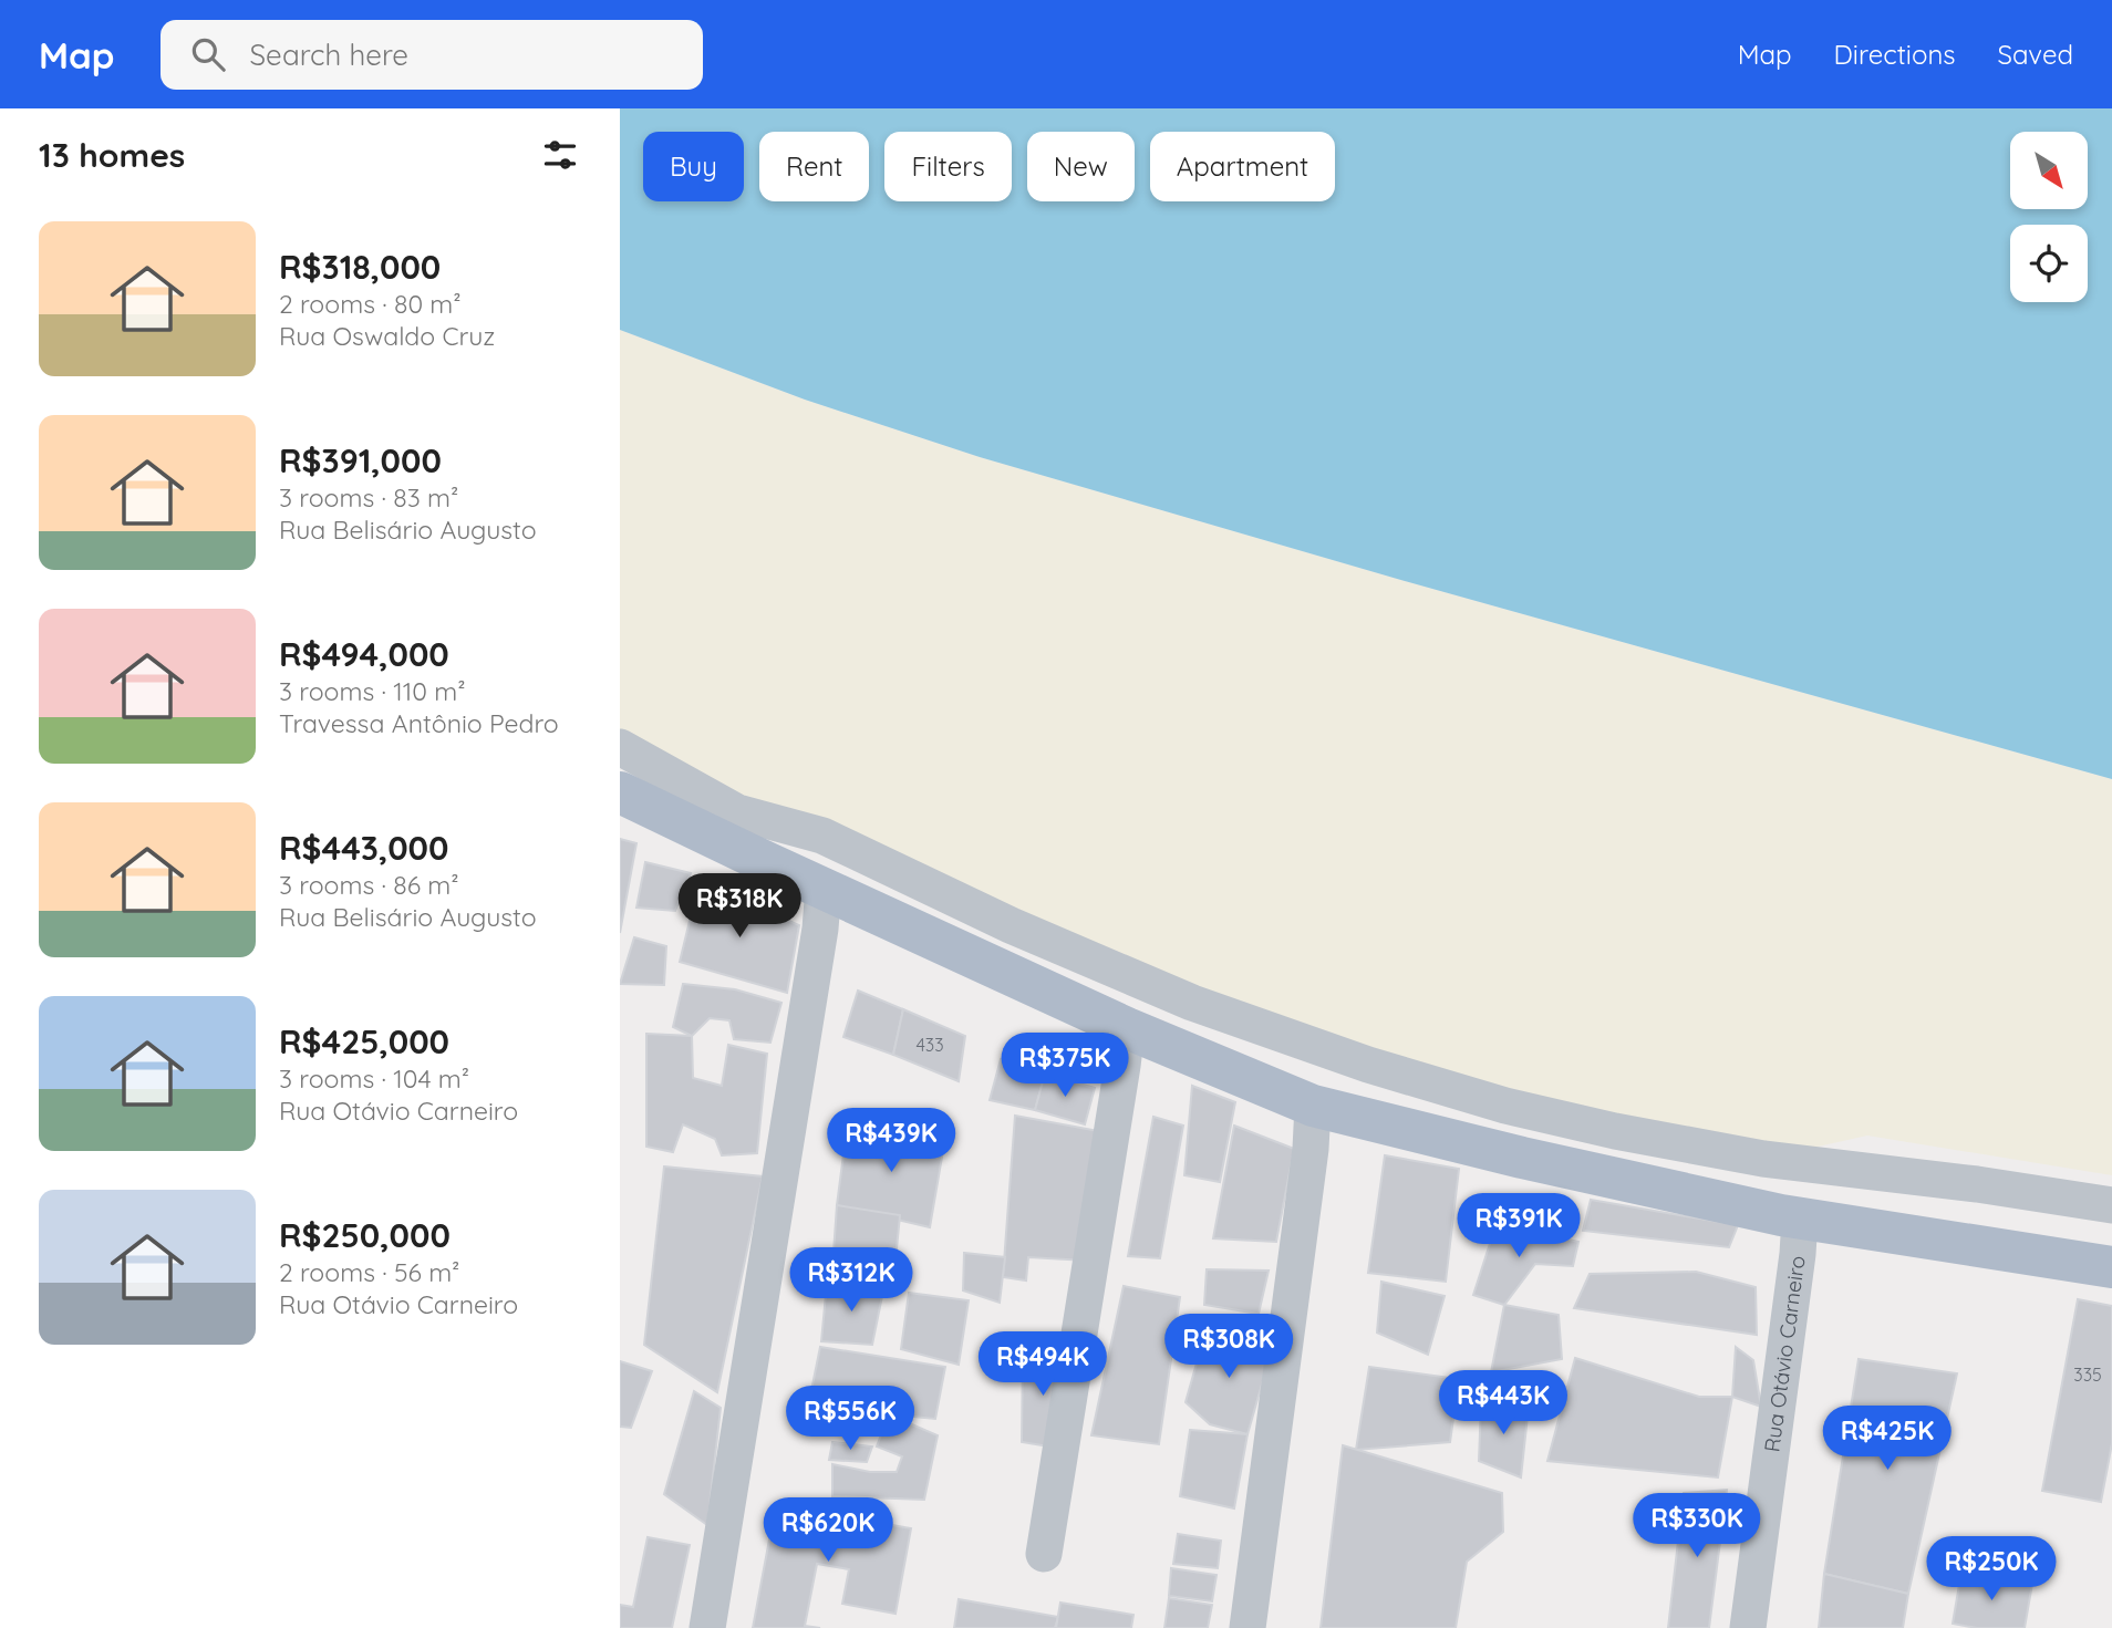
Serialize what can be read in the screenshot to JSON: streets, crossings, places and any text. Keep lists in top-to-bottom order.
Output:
{
  "streets": {
    "street": ["Rua Otávio Carneiro"]
  },
  "house_numbers": ["433", "335"],
  "north": "bottom right",
  "page": {
    "header": "Map",
    "search": "Search here",
    "nav": ["Map", "Directions", "Saved"],
    "heading": "13 homes",
    "chip": [
      "Buy",
      "Rent",
      "Filters",
      "New",
      "Apartment"
    ],
    "list": [
      {
        "name": "R$318,000",
        "note": "2 rooms · 80 m² · Rua Oswaldo Cruz"
      },
      {
        "name": "R$391,000",
        "note": "3 rooms · 83 m² · Rua Belisário Augusto"
      },
      {
        "name": "R$494,000",
        "note": "3 rooms · 110 m² · Travessa Antônio Pedro"
      },
      {
        "name": "R$443,000",
        "note": "3 rooms · 86 m² · Rua Belisário Augusto"
      },
      {
        "name": "R$425,000",
        "note": "3 rooms · 104 m² · Rua Otávio Carneiro"
      },
      {
        "name": "R$250,000",
        "note": "2 rooms · 56 m² · Rua Otávio Carneiro"
      }
    ],
    "price": [
      "R$318K",
      "R$375K",
      "R$439K",
      "R$391K",
      "R$312K",
      "R$308K",
      "R$494K",
      "R$443K",
      "R$556K",
      "R$425K",
      "R$330K",
      "R$620K",
      "R$250K"
    ]
  }
}
